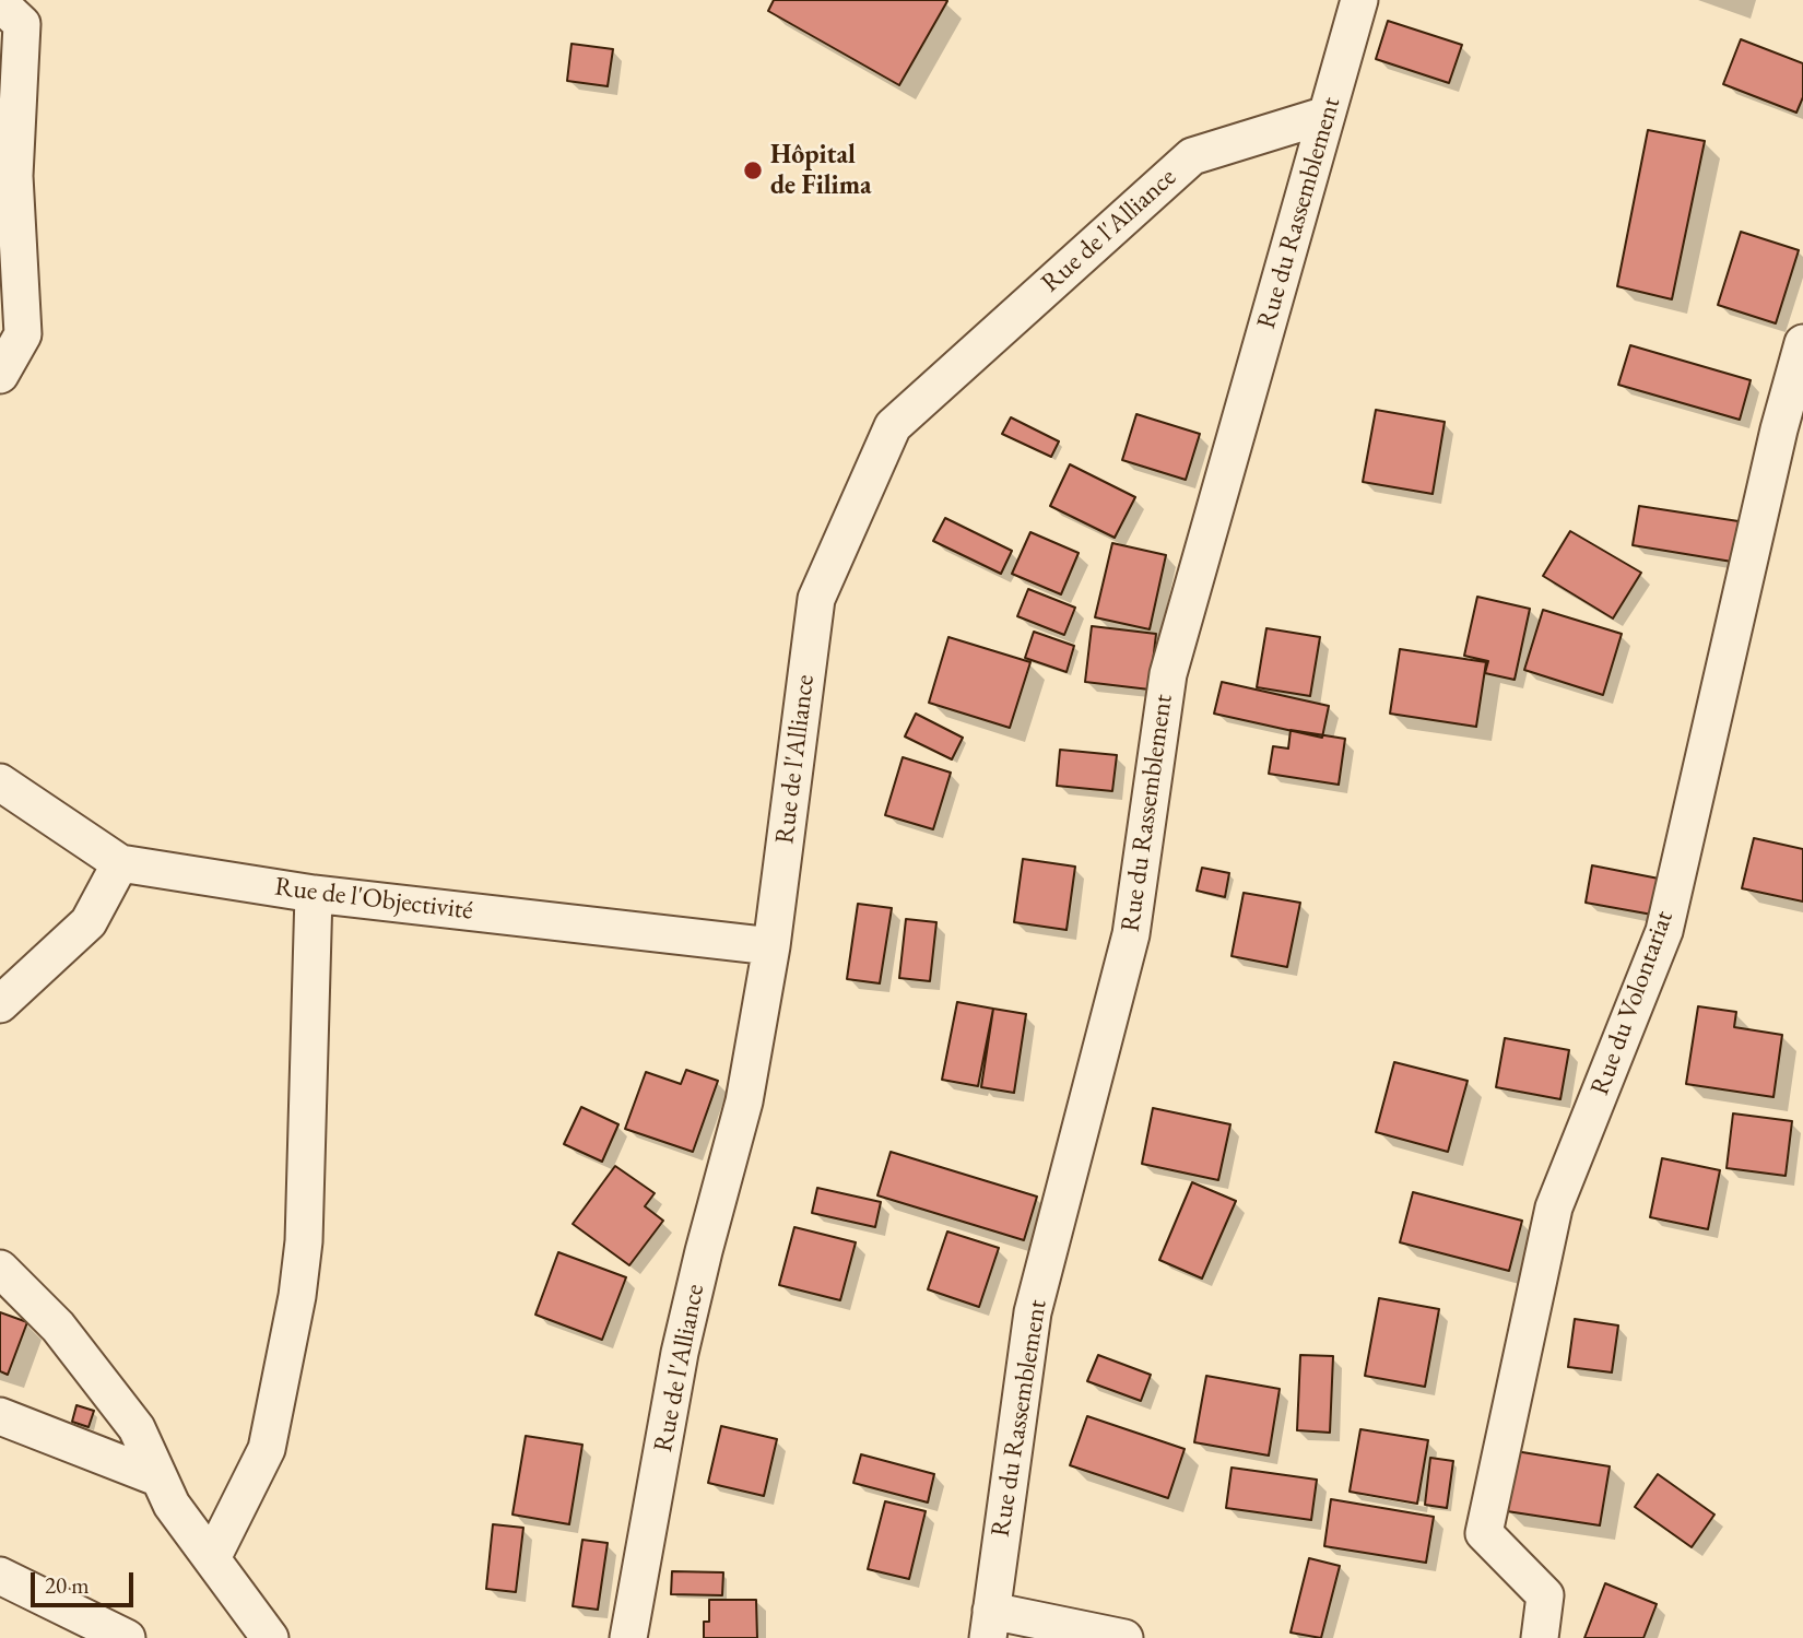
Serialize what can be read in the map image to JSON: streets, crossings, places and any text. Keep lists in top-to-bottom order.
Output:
{
  "streets": {
    "street": [
      "Rue du Rassemblement",
      "Rue de l'Alliance",
      "Rue de l'Objectivité",
      "Rue du Volontariat"
    ]
  },
  "crossings": [
    ["Rue du Rassemblement", "Rue de l'Alliance"],
    ["Rue de l'Alliance", "Rue de l'Objectivité"]
  ],
  "places": ["Hôpital de Filima"],
  "scale_bar": "20 m"
}
